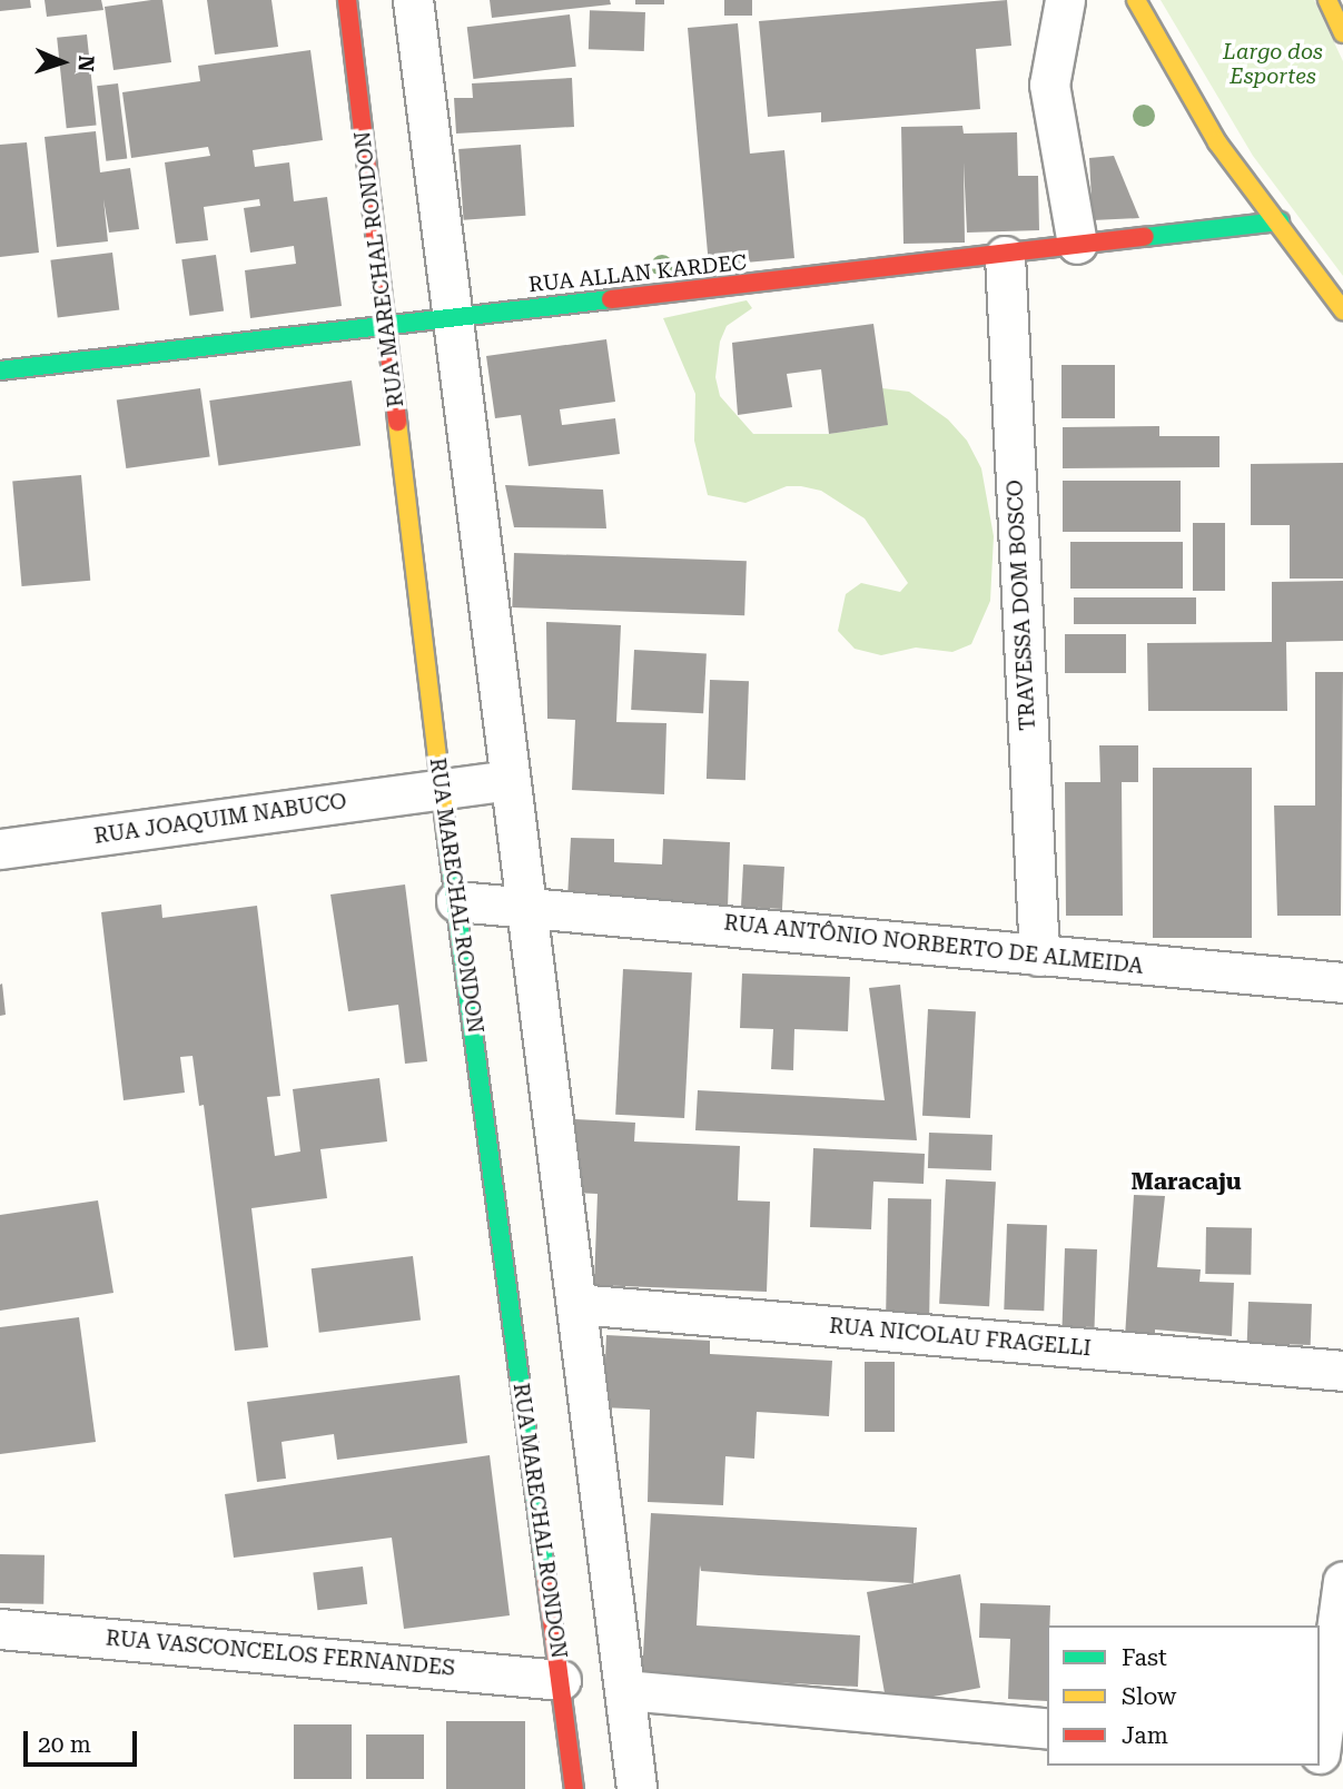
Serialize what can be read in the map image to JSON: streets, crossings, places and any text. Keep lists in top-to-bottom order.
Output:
{
  "streets": {
    "street": [
      "RUA MARECHAL RONDON",
      "RUA ALLAN KARDEC",
      "TRAVESSA DOM BOSCO",
      "RUA JOAQUIM NABUCO",
      "RUA ANTÔNIO NORBERTO DE ALMEIDA",
      "RUA NICOLAU FRAGELLI",
      "RUA VASCONCELOS FERNANDES"
    ]
  },
  "crossings": [
    ["RUA MARECHAL RONDON", "RUA ALLAN KARDEC"],
    ["RUA MARECHAL RONDON", "RUA JOAQUIM NABUCO"],
    ["RUA MARECHAL RONDON", "RUA ANTÔNIO NORBERTO DE ALMEIDA"],
    ["RUA MARECHAL RONDON", "RUA VASCONCELOS FERNANDES"],
    ["RUA ALLAN KARDEC", "TRAVESSA DOM BOSCO"],
    ["TRAVESSA DOM BOSCO", "RUA ANTÔNIO NORBERTO DE ALMEIDA"]
  ],
  "districts": ["Maracaju"],
  "parks": ["Largo dos Esportes"],
  "legend": ["Fast", "Slow", "Jam"],
  "scale_bar": "20 m",
  "north": "right"
}
